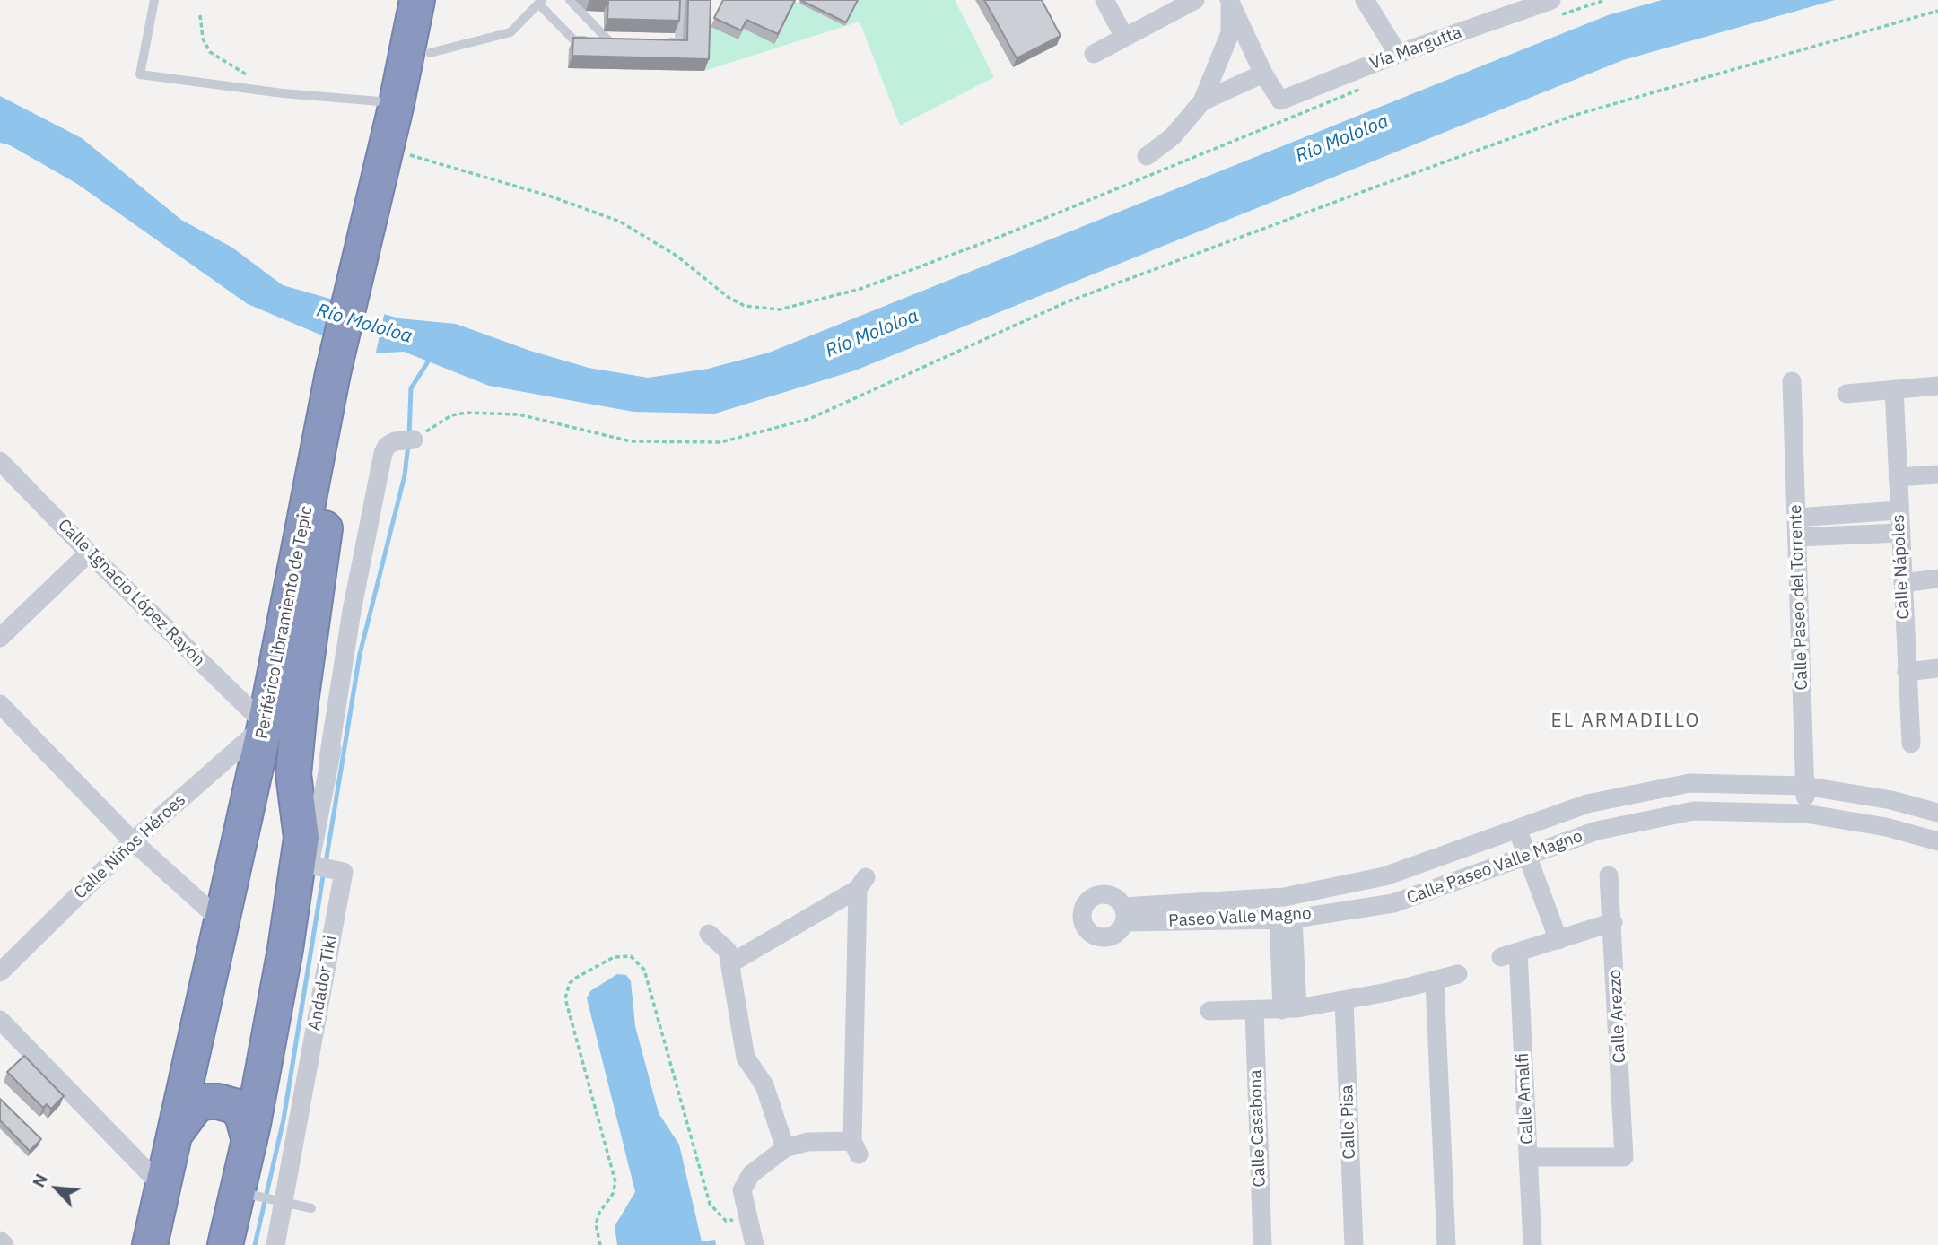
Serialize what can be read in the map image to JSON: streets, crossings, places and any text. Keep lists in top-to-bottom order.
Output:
{
  "streets": {
    "highway": ["Periférico Libramiento de Tepic"],
    "street": [
      "Vía Margutta",
      "Calle Nápoles",
      "Calle Ignacio López Rayón",
      "Calle Paseo del Torrente",
      "Calle Niños Héroes",
      "Calle Paseo Valle Magno",
      "Paseo Valle Magno",
      "Andador Tiki",
      "Calle Arezzo",
      "Calle Amalfi",
      "Calle Pisa",
      "Calle Casabona"
    ]
  },
  "crossings": [
    ["Calle Ignacio López Rayón", "Periférico Libramiento de Tepic"],
    ["Calle Ignacio López Rayón", "Calle Niños Héroes"],
    ["Calle Paseo del Torrente", "Calle Paseo Valle Magno"],
    ["Periférico Libramiento de Tepic", "Calle Niños Héroes"],
    ["Periférico Libramiento de Tepic", "Andador Tiki"],
    ["Calle Paseo Valle Magno", "Paseo Valle Magno"],
    ["Calle Arezzo", "Calle Amalfi"]
  ],
  "districts": ["EL ARMADILLO"],
  "water": ["Río Mololoa"],
  "north": "top left"
}
